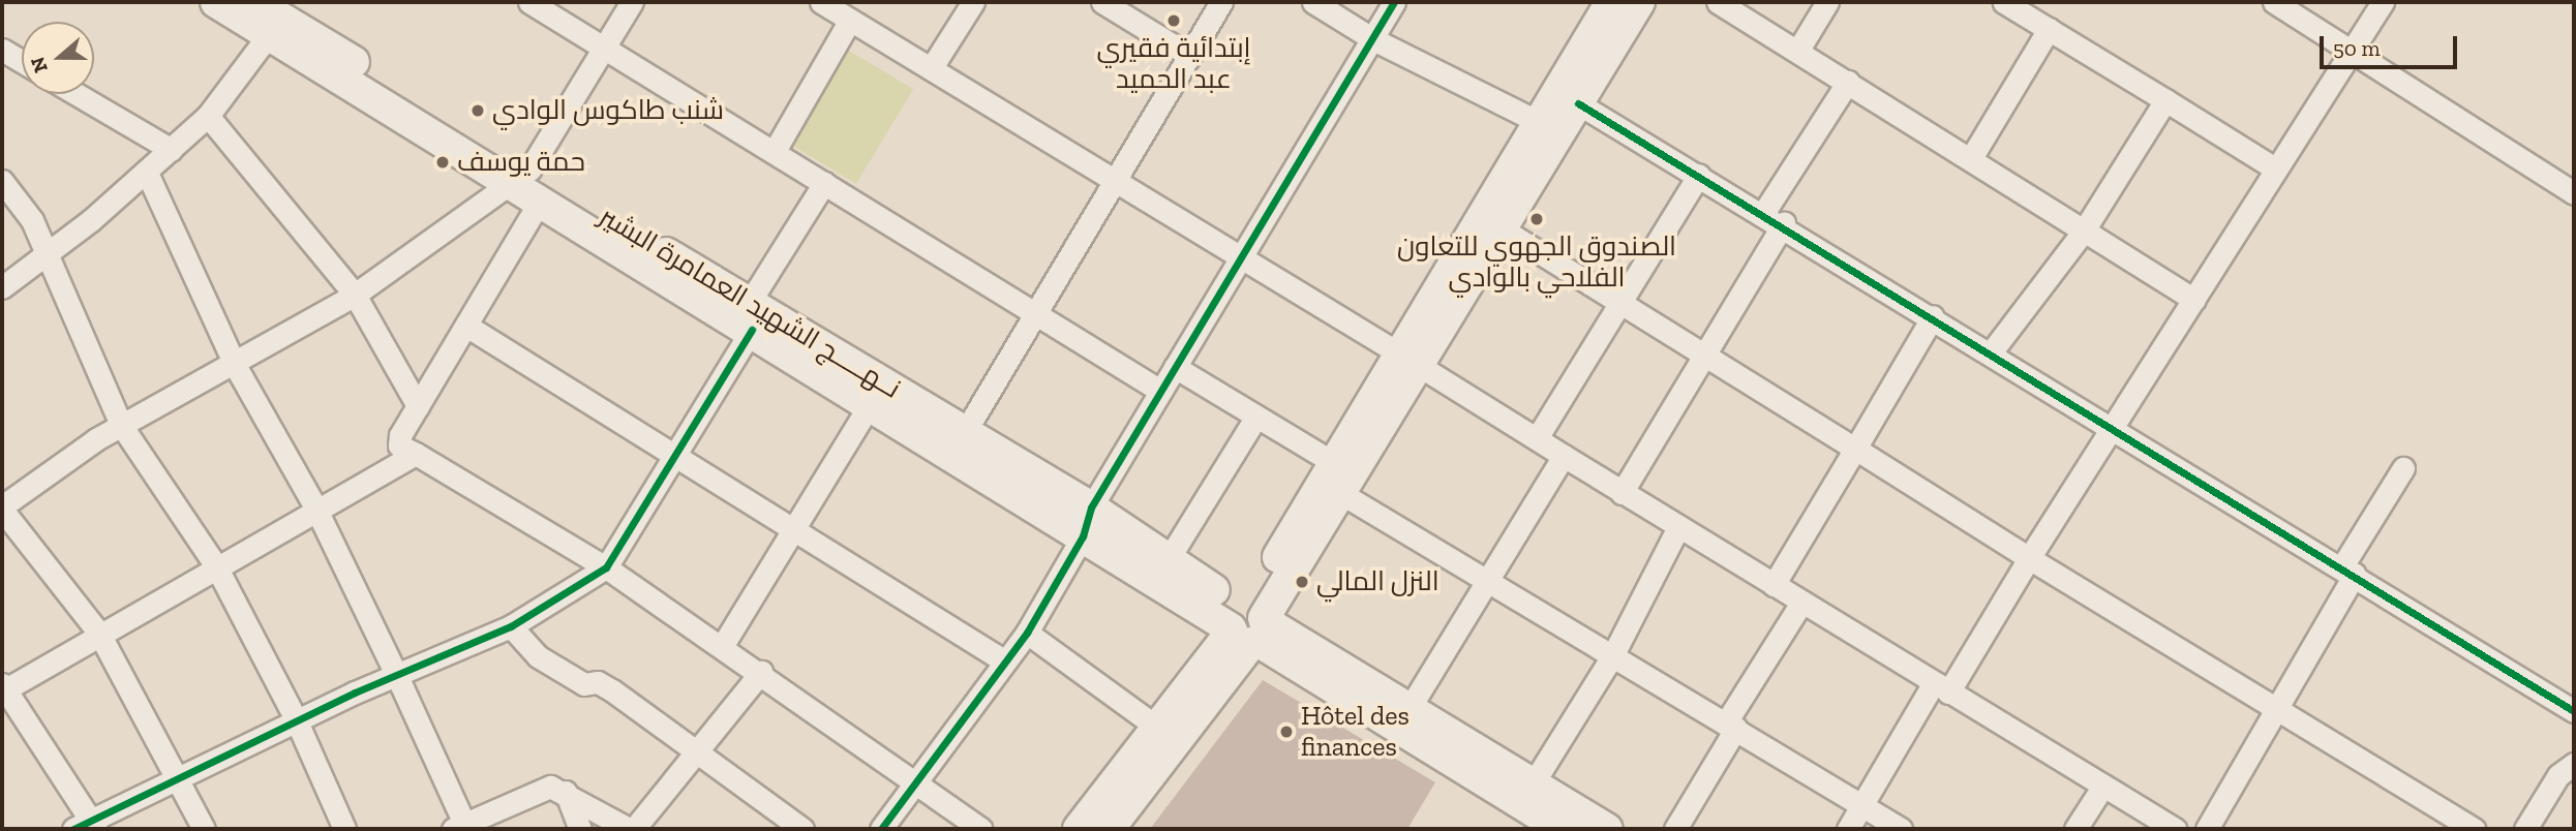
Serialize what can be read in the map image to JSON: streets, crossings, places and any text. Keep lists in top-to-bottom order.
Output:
{
  "streets": {
    "main road": ["نــهـــــج الشهيد العمامرة البشير"]
  },
  "places": [
    "إبتدائية فقيري عبد الحميد",
    "شنب طاكوس الوادي",
    "حمة يوسف",
    "الصندوق الجهوي للتعاون الفلاحي بالوادي",
    "النزل المالي",
    "Hôtel des finances"
  ],
  "scale_bar": "50 m",
  "north": "left"
}
